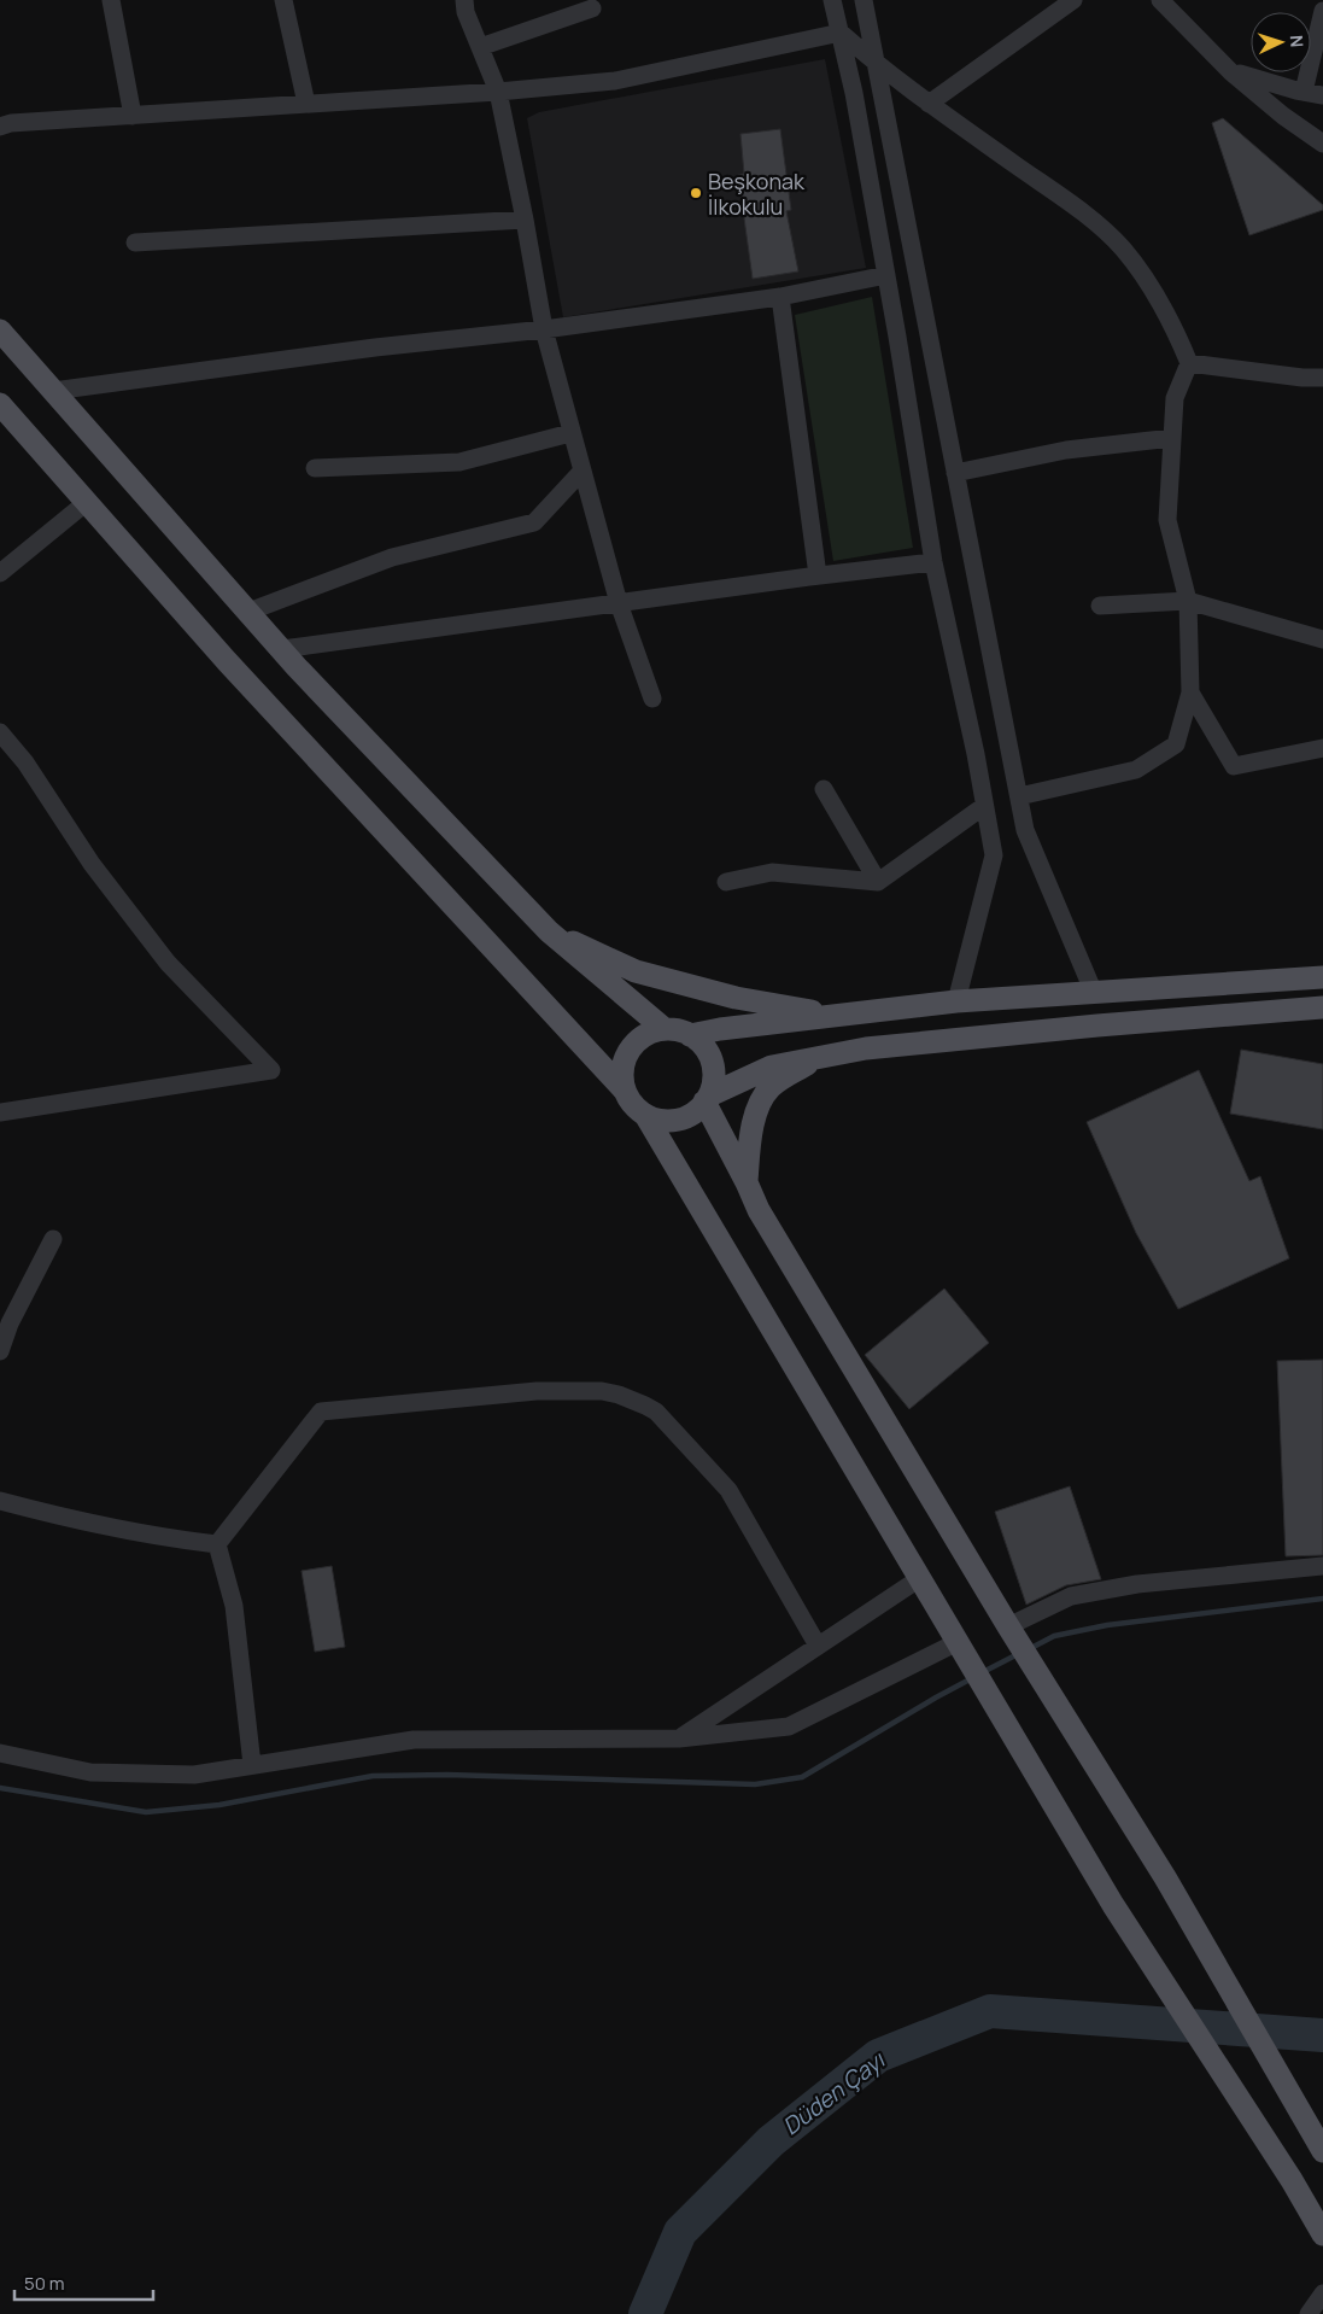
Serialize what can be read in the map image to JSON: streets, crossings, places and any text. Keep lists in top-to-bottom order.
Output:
{
  "water": ["Düden Çayı"],
  "places": ["Beşkonak İlkokulu"],
  "scale_bar": "50 m",
  "north": "right"
}
